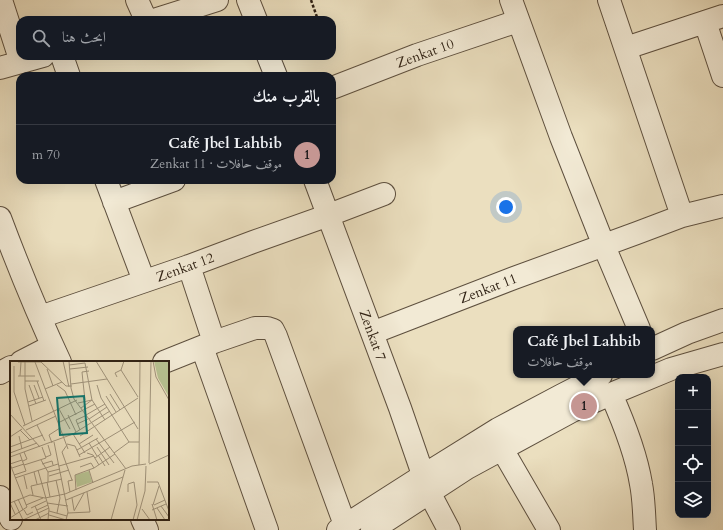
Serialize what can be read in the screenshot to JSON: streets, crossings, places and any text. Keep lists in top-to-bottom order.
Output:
{
  "streets": {
    "street": [
      "Zenkat 10",
      "Zenkat 12",
      "Zenkat 11",
      "Zenkat 7"
    ]
  },
  "crossings": [
    ["Zenkat 12", "Zenkat 7"],
    ["Zenkat 11", "Zenkat 7"]
  ],
  "page": {
    "search": "ابحث هنا",
    "heading": "بالقرب منك",
    "list": [
      {
        "mark": "1",
        "name": "Café Jbel Lahbib",
        "note": "موقف حافلات · Zenkat 11",
        "value": "70 m"
      }
    ],
    "popup": ["Café Jbel Lahbib", "موقف حافلات"],
    "map_buttons": ["+", "−"],
    "pins": "1"
  }
}
